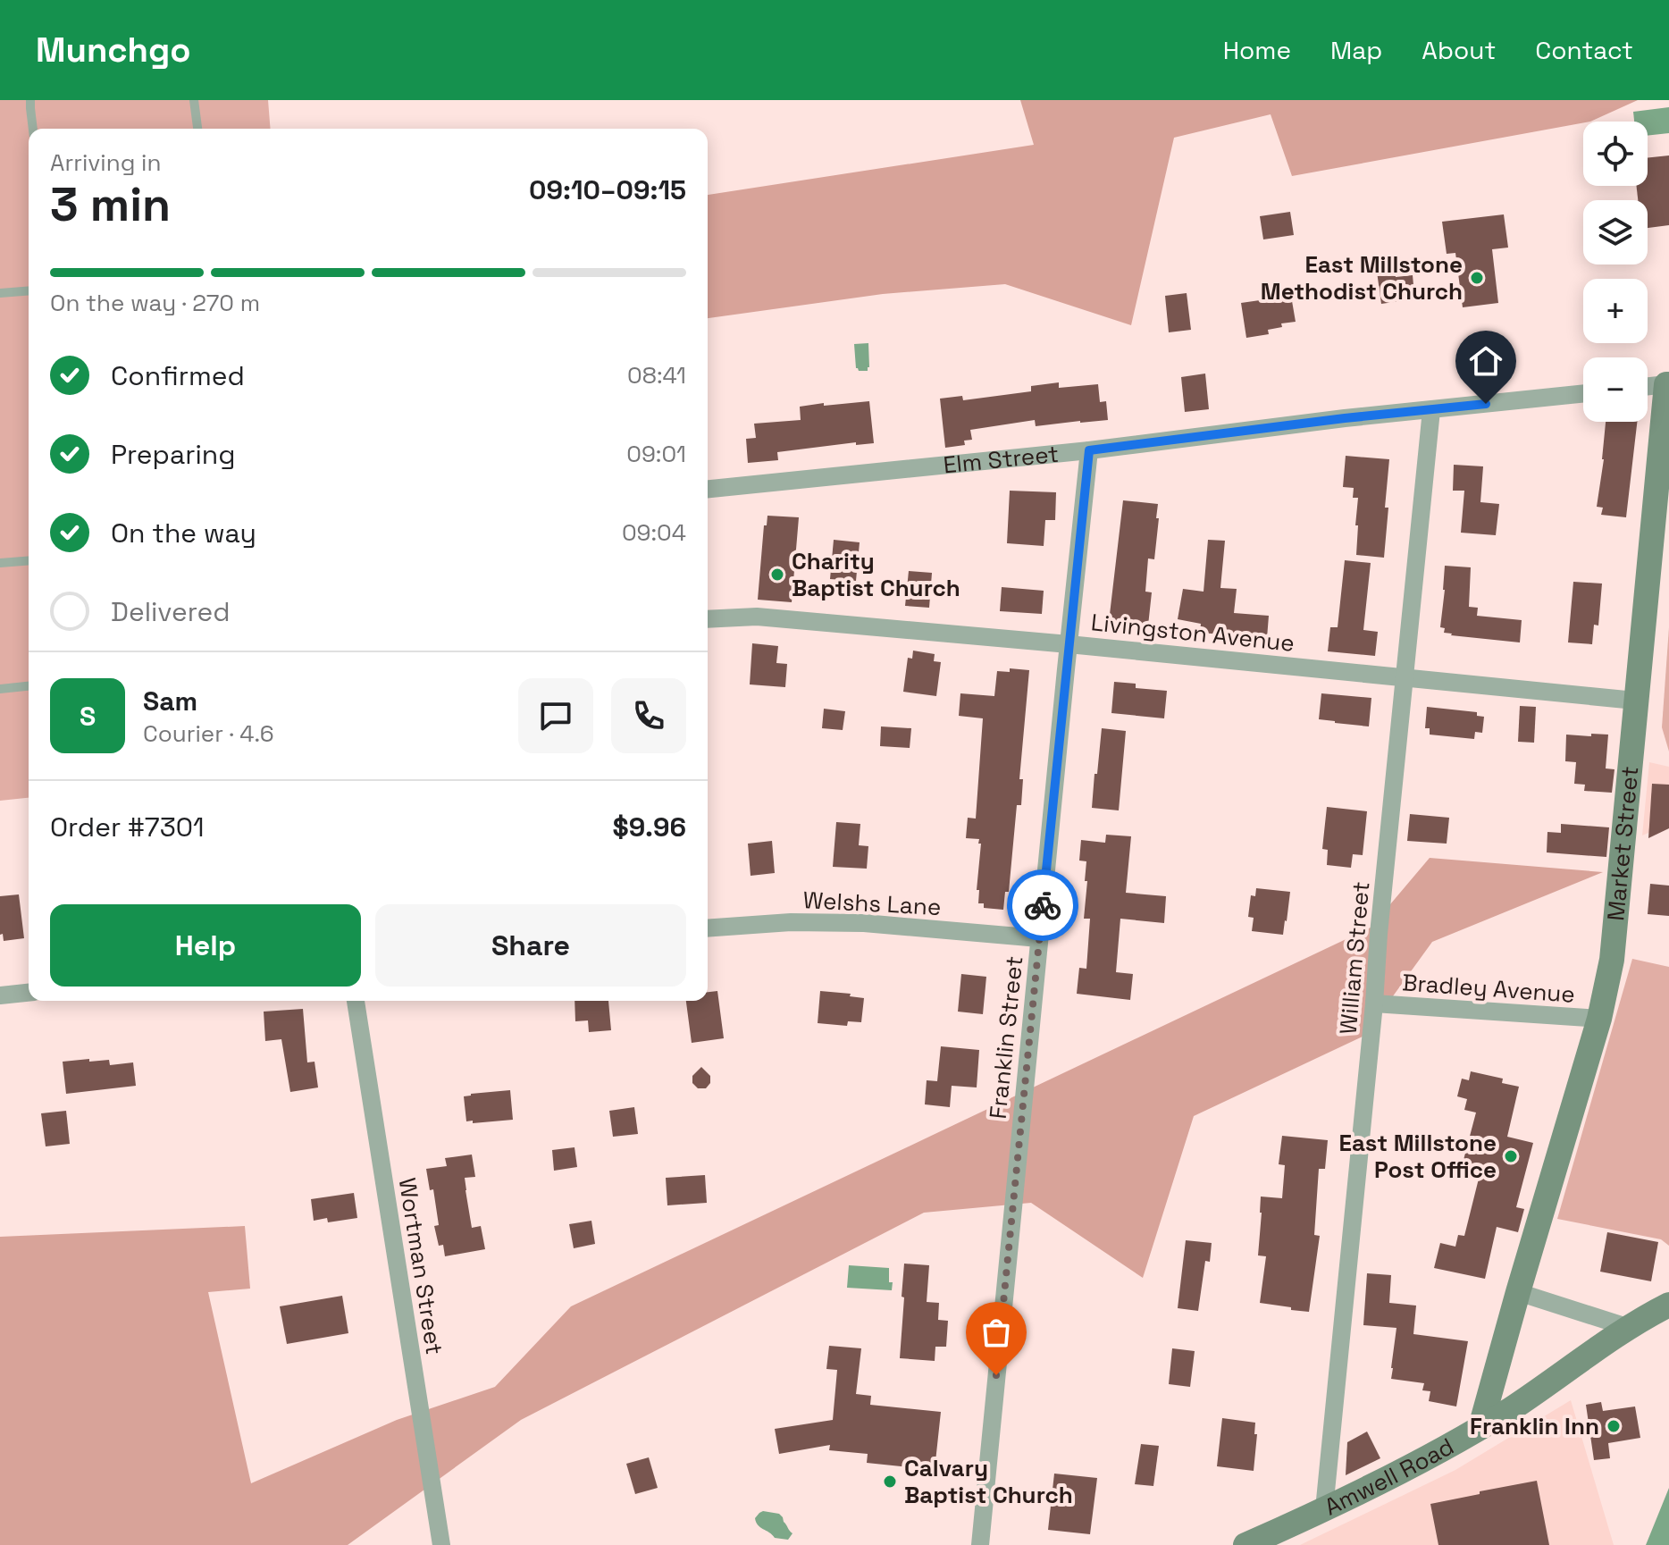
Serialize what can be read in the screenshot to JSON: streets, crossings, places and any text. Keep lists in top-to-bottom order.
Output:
{
  "streets": {
    "street": [
      "Elm Street",
      "Livingston Avenue",
      "Market Street",
      "Welshs Lane",
      "William Street",
      "Bradley Avenue",
      "Franklin Street",
      "Wortman Street",
      "Amwell Road"
    ]
  },
  "crossings": [
    ["Elm Street", "William Street"],
    ["Elm Street", "Franklin Street"],
    ["Livingston Avenue", "Market Street"],
    ["Livingston Avenue", "William Street"],
    ["Livingston Avenue", "Franklin Street"],
    ["Market Street", "Bradley Avenue"],
    ["Market Street", "Amwell Road"],
    ["Welshs Lane", "Franklin Street"],
    ["William Street", "Bradley Avenue"],
    ["William Street", "Amwell Road"]
  ],
  "places": [
    "East Millstone Methodist Church",
    "Charity Baptist Church",
    "East Millstone Post Office",
    "Franklin Inn",
    "Calvary Baptist Church"
  ],
  "page": {
    "header": "Munchgo",
    "nav": [
      "Home",
      "Map",
      "About",
      "Contact"
    ],
    "map_buttons": ["+", "−"],
    "heading": ["3 min", "Arriving in", "09:10–09:15"],
    "panel": [
      "Sam",
      "Courier · 4.6",
      "Order #7301",
      "$9.96"
    ],
    "bar": "On the way · 270 m",
    "list": [
      ["Confirmed", "08:41"],
      ["Preparing", "09:01"],
      ["On the way", "09:04"],
      "Delivered"
    ],
    "round": "S",
    "buttons": ["Help", "Share"]
  }
}
